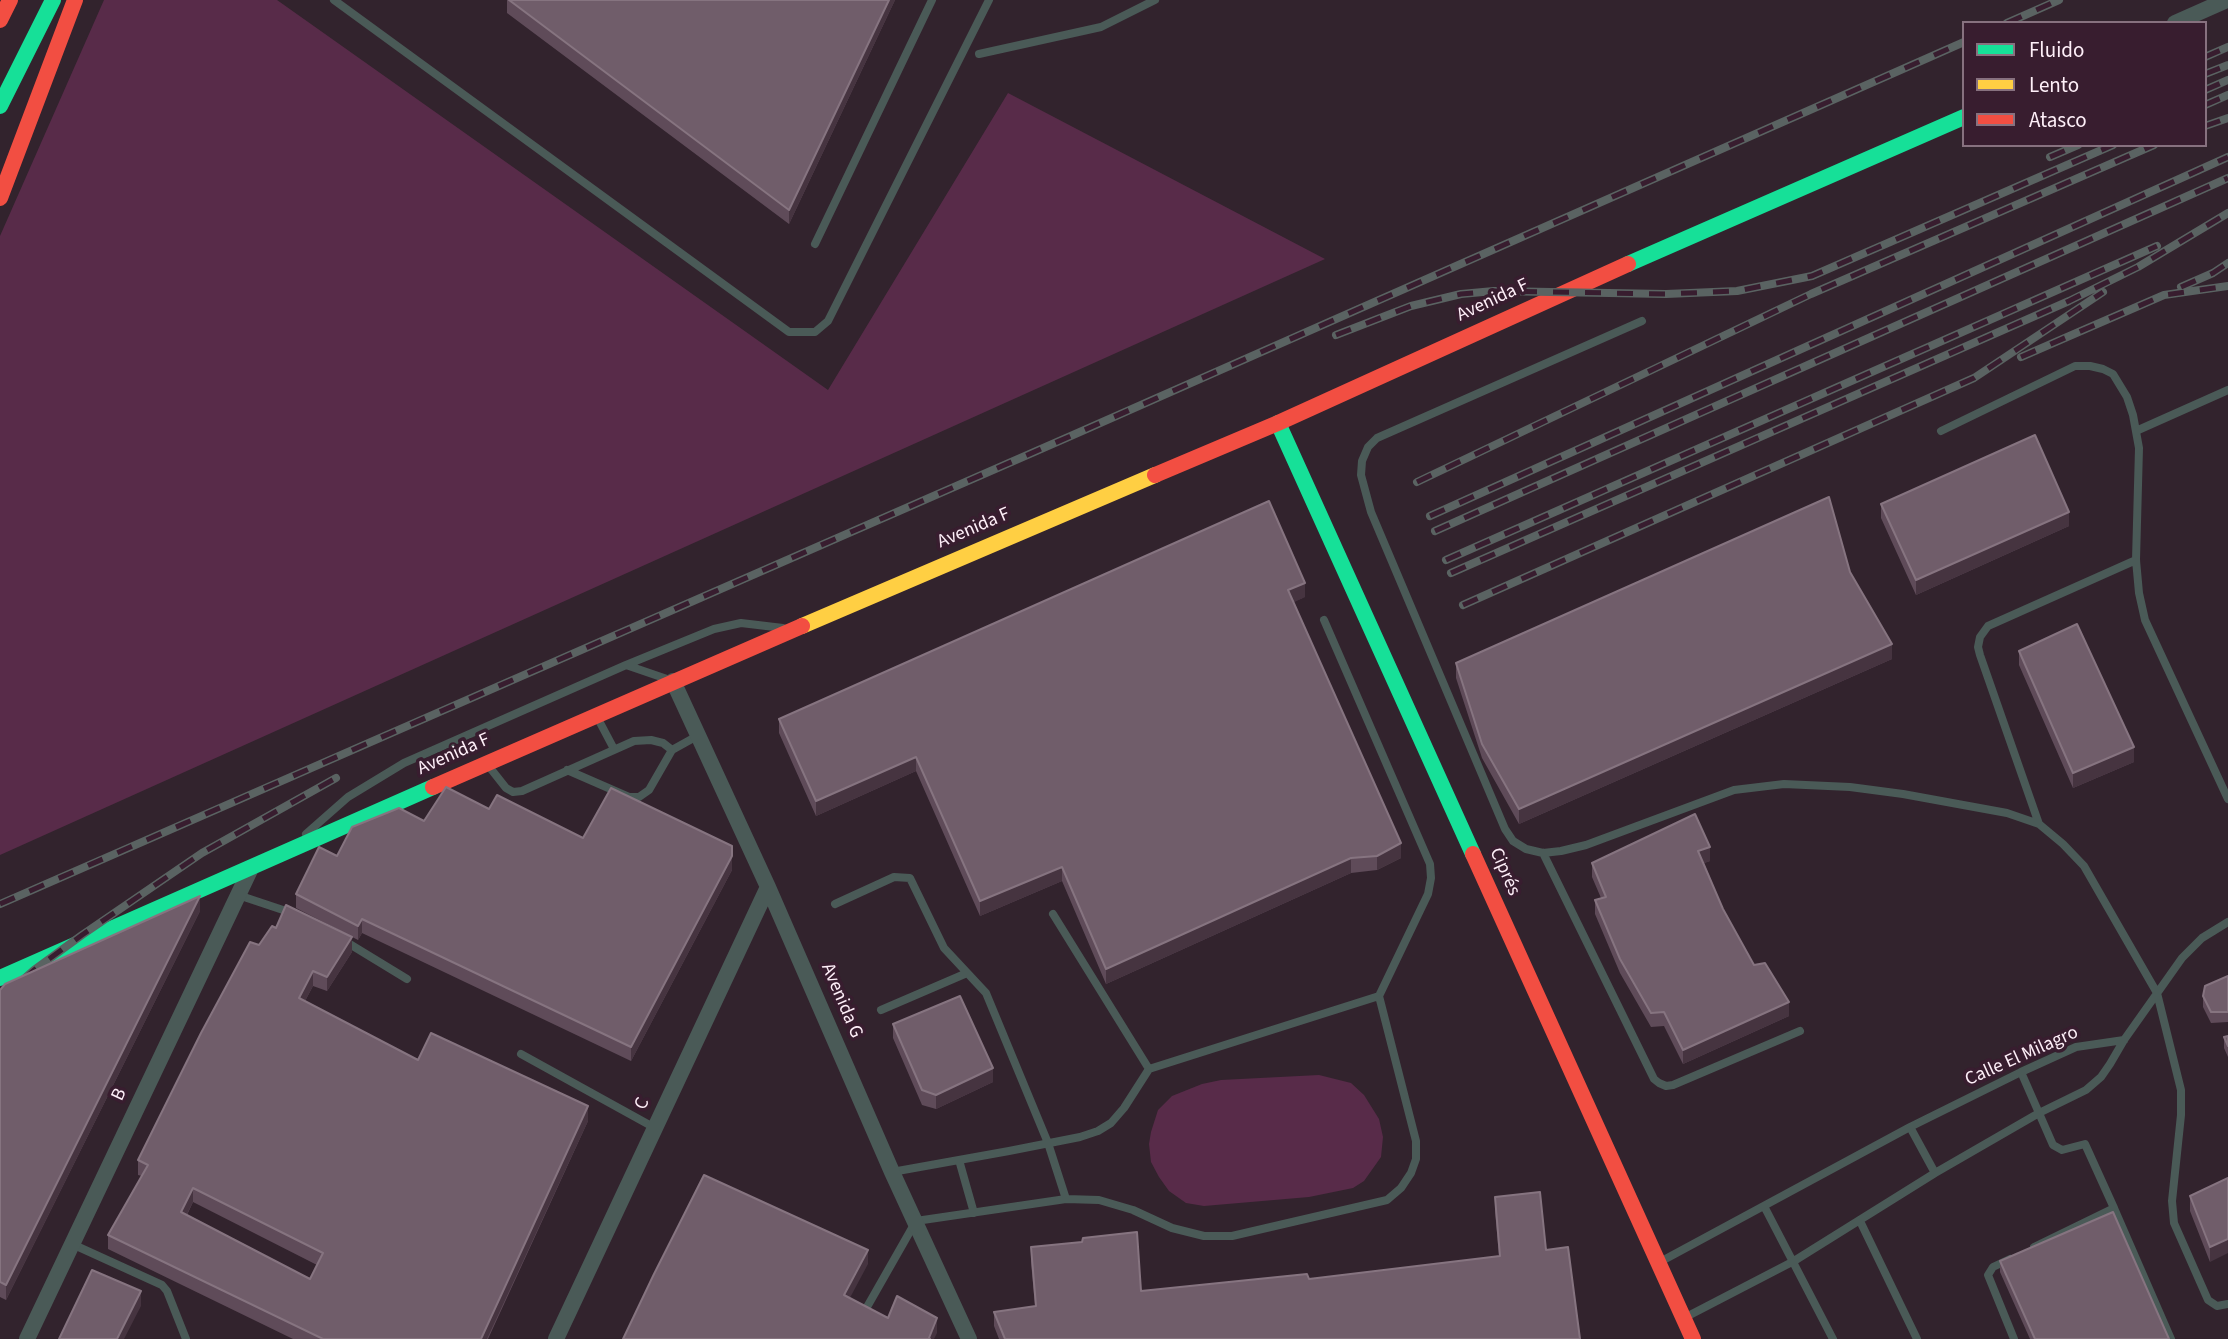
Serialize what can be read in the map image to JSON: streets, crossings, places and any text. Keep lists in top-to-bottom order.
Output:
{
  "streets": {
    "main road": ["Avenida F", "Ciprés"],
    "street": ["Avenida G", "B", "C"],
    "lane": ["Calle El Milagro"]
  },
  "crossings": [
    ["Avenida F", "Ciprés"],
    ["Avenida F", "Avenida G"],
    ["Avenida F", "B"],
    ["Ciprés", "Calle El Milagro"],
    ["Avenida G", "C"]
  ],
  "legend": ["Fluido", "Lento", "Atasco"]
}
